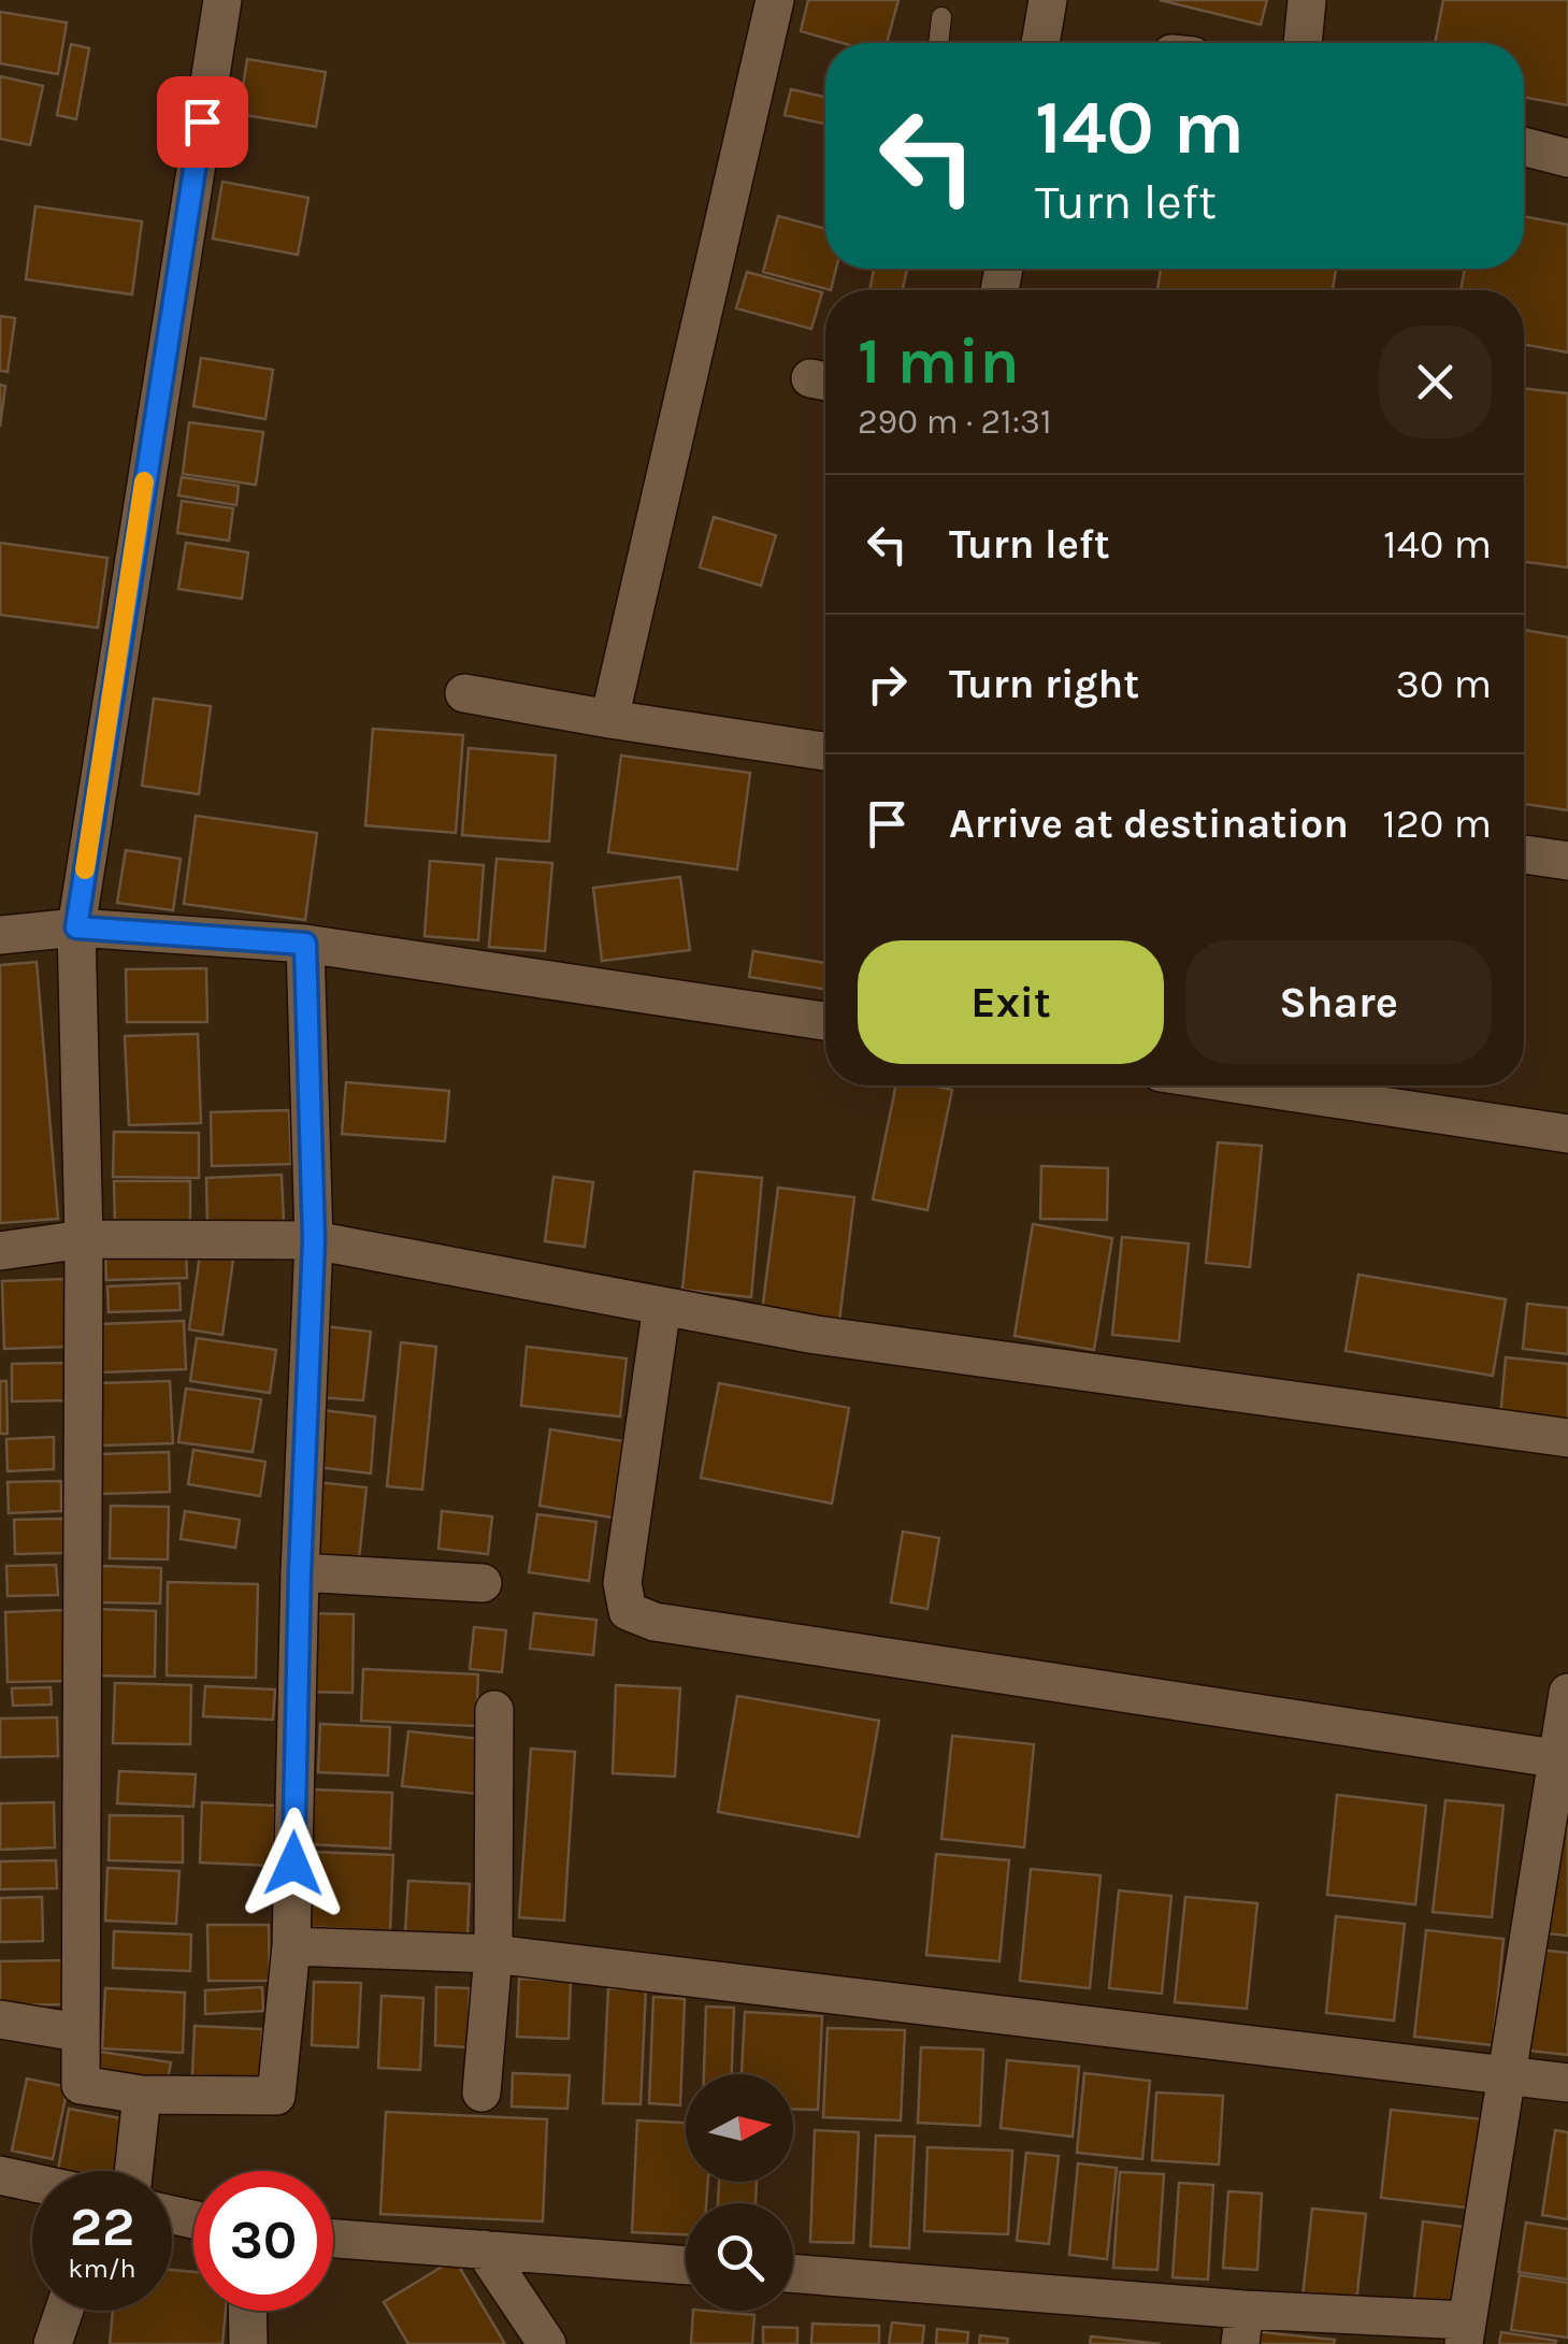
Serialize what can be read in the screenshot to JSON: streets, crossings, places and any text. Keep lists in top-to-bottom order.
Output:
{
  "north": "right",
  "page": {
    "turn": ["140 m", "Turn left"],
    "heading": ["1 min", "290 m · 21:31"],
    "list": [
      {
        "name": "Turn left",
        "value": "140 m"
      },
      {
        "name": "Turn right",
        "value": "30 m"
      },
      {
        "name": "Arrive at destination",
        "value": "120 m"
      }
    ],
    "buttons": ["Exit", "Share"],
    "speed": "22 km/h",
    "limit": "30"
  }
}
